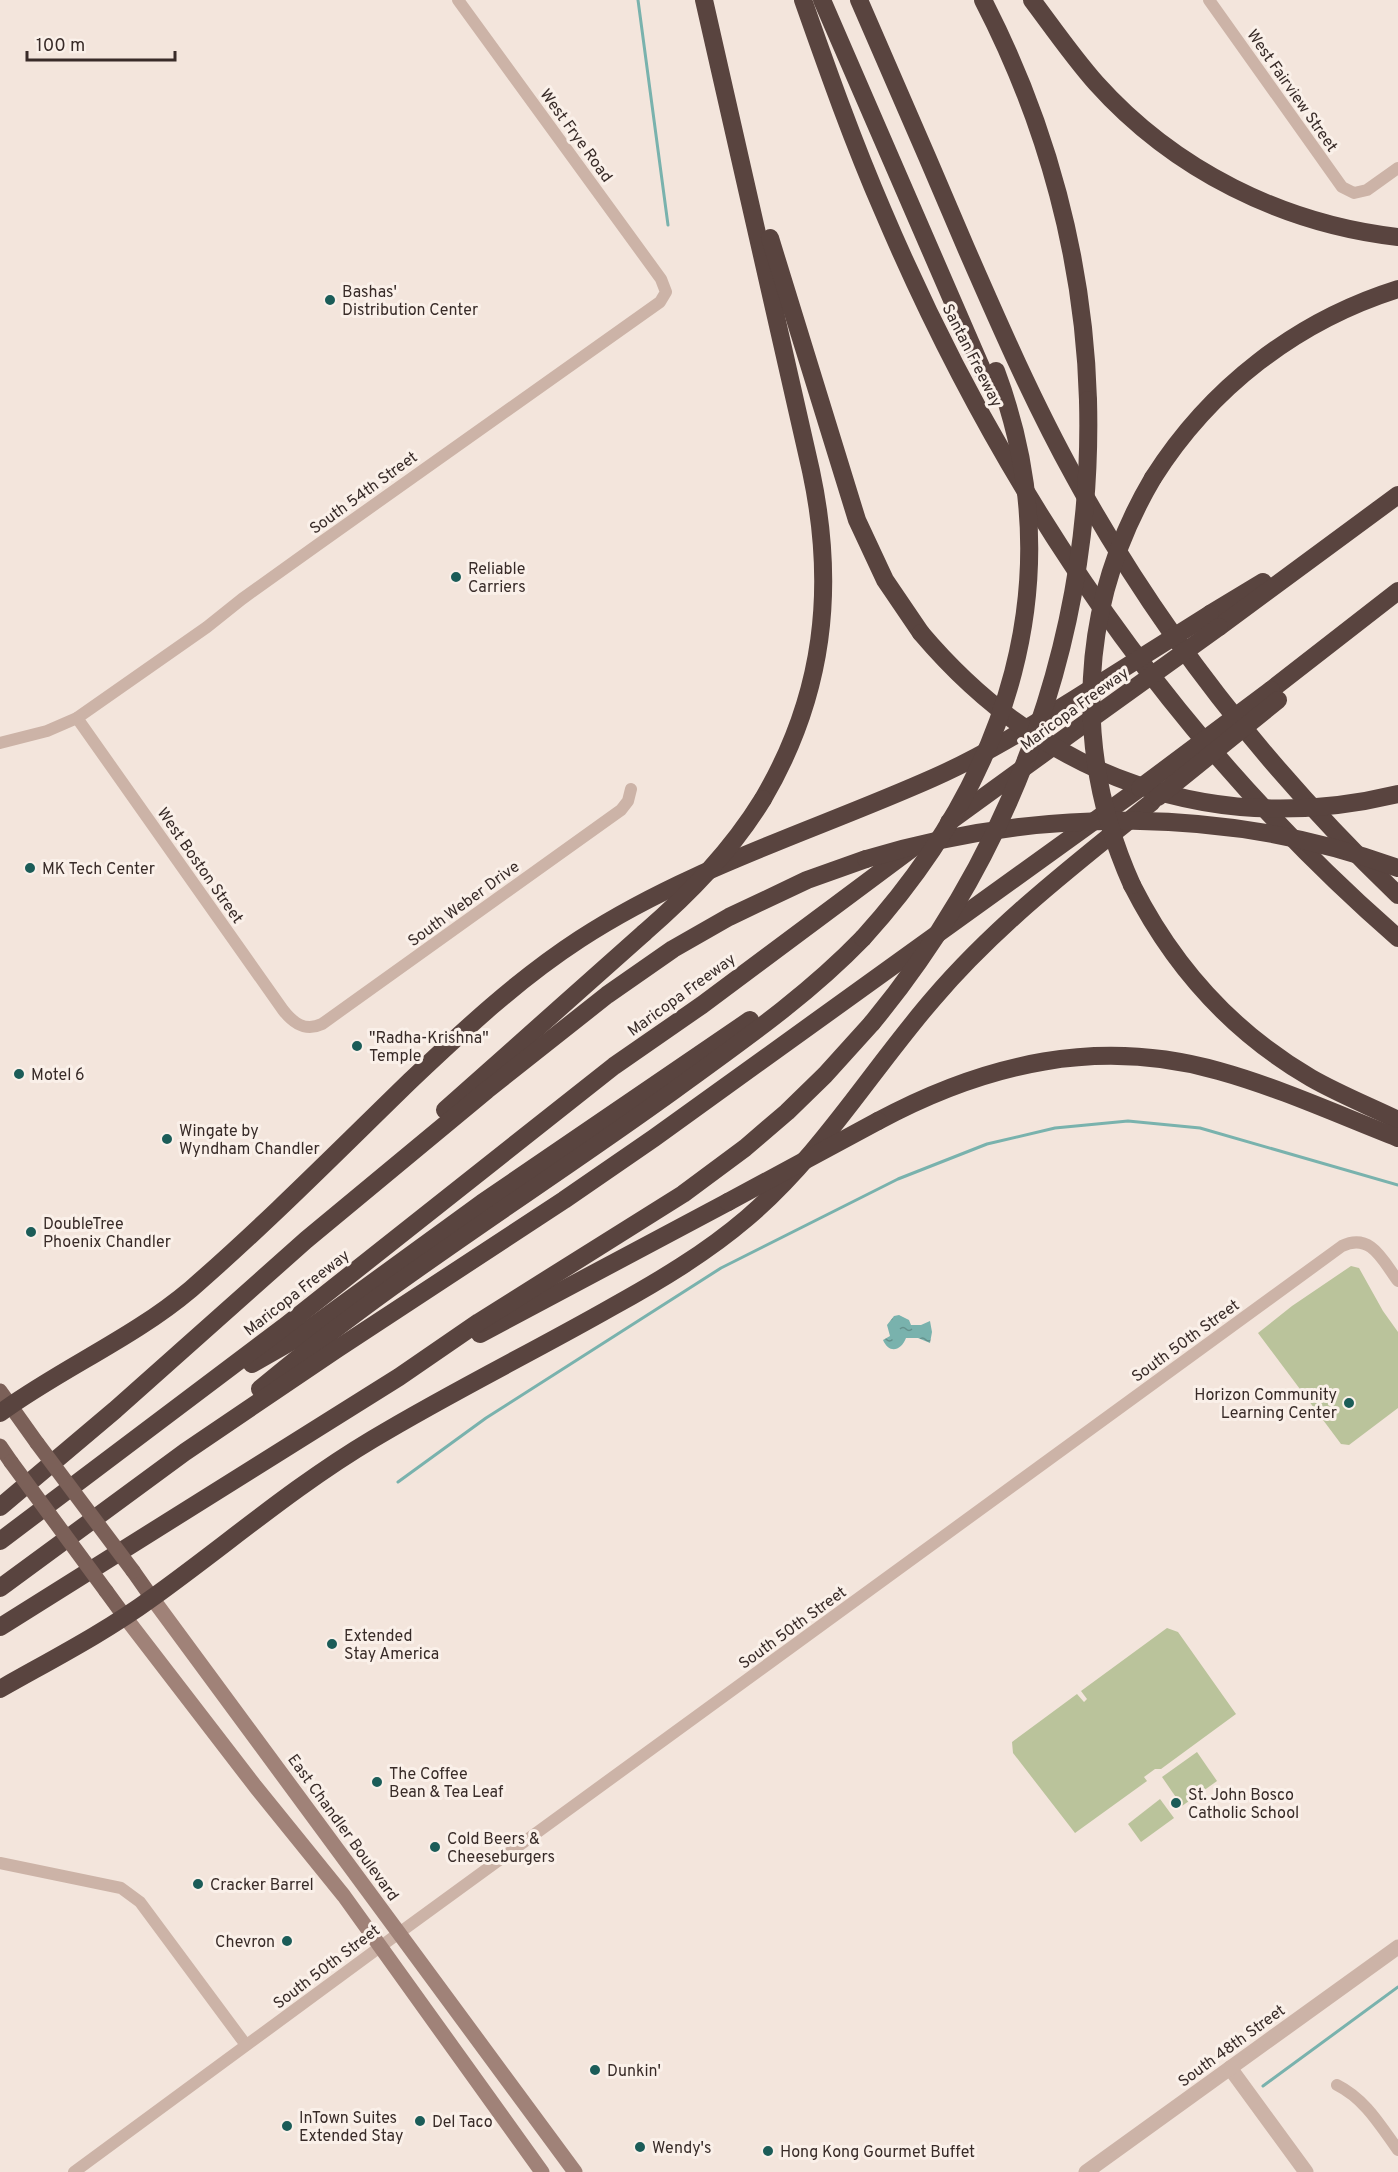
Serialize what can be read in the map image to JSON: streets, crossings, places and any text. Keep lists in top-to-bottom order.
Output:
{
  "streets": {
    "highway": ["Santan Freeway", "Maricopa Freeway"],
    "main road": ["East Chandler Boulevard"],
    "street": [
      "West Fairview Street",
      "West Frye Road",
      "South 54th Street",
      "West Boston Street",
      "South Weber Drive",
      "South 50th Street",
      "South 48th Street"
    ]
  },
  "crossings": [
    ["West Frye Road", "South 54th Street"],
    ["South 54th Street", "West Boston Street"],
    ["West Boston Street", "South Weber Drive"],
    ["South 50th Street", "East Chandler Boulevard"]
  ],
  "places": [
    "Bashas' Distribution Center",
    "Reliable Carriers",
    "MK Tech Center",
    "\"Radha-Krishna\" Temple",
    "Motel 6",
    "Wingate by Wyndham Chandler",
    "DoubleTree Phoenix Chandler",
    "Horizon Community Learning Center",
    "Extended Stay America",
    "The Coffee Bean & Tea Leaf",
    "St. John Bosco Catholic School",
    "Cold Beers & Cheeseburgers",
    "Cracker Barrel",
    "Chevron",
    "Dunkin'",
    "Del Taco",
    "InTown Suites Extended Stay",
    "Wendy's",
    "Hong Kong Gourmet Buffet"
  ],
  "scale_bar": "100 m"
}
